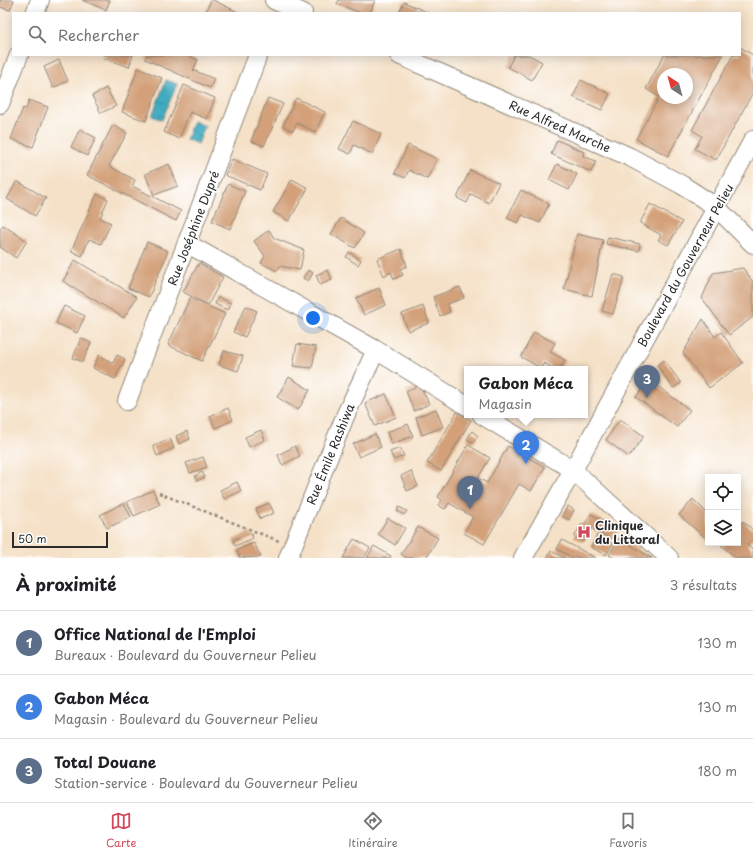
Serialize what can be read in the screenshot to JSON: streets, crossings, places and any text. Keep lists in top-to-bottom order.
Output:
{
  "streets": {
    "street": [
      "Rue Alfred Marche",
      "Rue Joséphine Dupré",
      "Boulevard du Gouverneur Pelieu",
      "Rue Émile Rashiwa"
    ]
  },
  "crossings": [
    ["Rue Alfred Marche", "Boulevard du Gouverneur Pelieu"]
  ],
  "places": {
    "hospital": ["Clinique du Littoral"]
  },
  "scale_bar": "50 m",
  "north": "top left",
  "page": {
    "search": "Rechercher",
    "pins": ["3", "2", "1"],
    "popup": ["Gabon Méca", "Magasin"],
    "scale": "50 m",
    "heading": ["À proximité", "3 résultats"],
    "list": [
      {
        "mark": "1",
        "name": "Office National de l'Emploi",
        "note": "Bureaux · Boulevard du Gouverneur Pelieu",
        "value": "130 m"
      },
      {
        "mark": "2",
        "name": "Gabon Méca",
        "note": "Magasin · Boulevard du Gouverneur Pelieu",
        "value": "130 m"
      },
      {
        "mark": "3",
        "name": "Total Douane",
        "note": "Station-service · Boulevard du Gouverneur Pelieu",
        "value": "180 m"
      }
    ],
    "nav": ["Carte", "Itinéraire", "Favoris"]
  }
}
